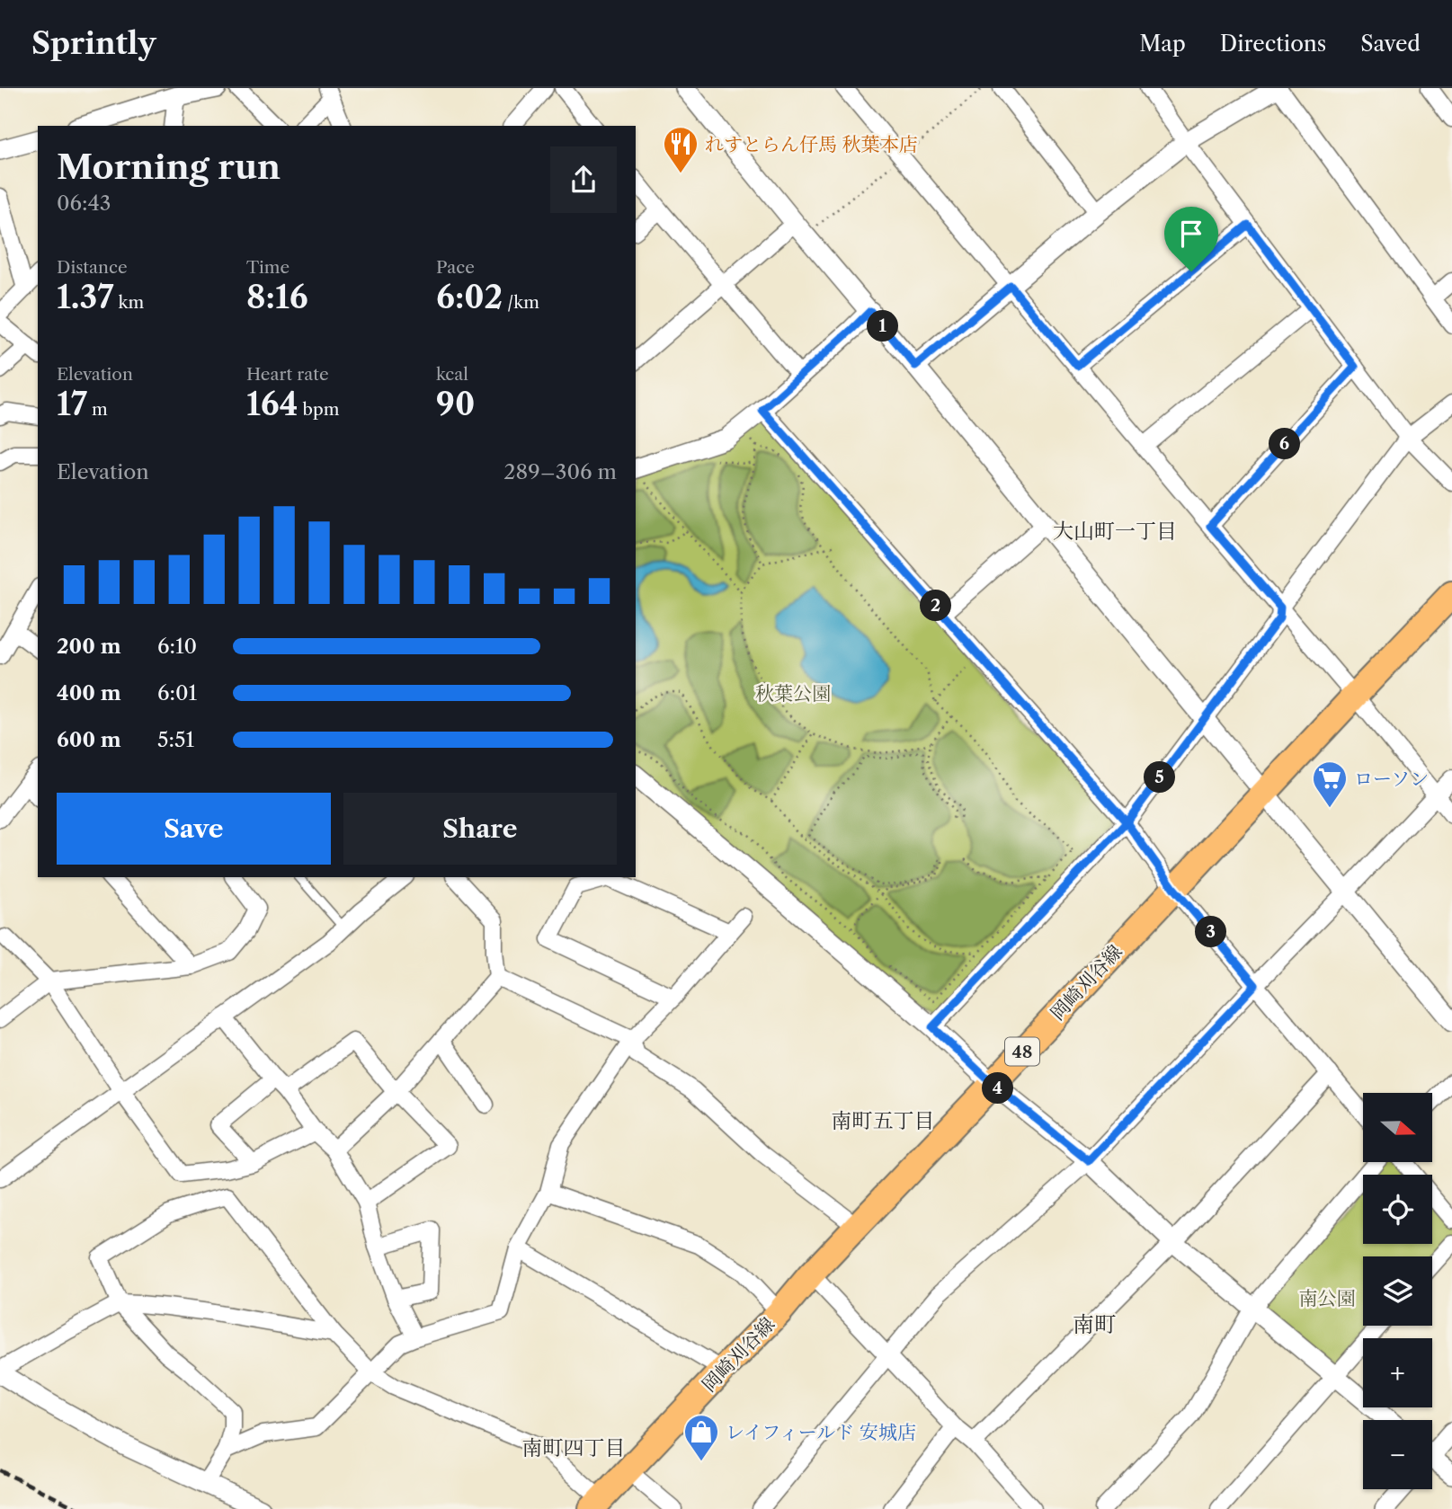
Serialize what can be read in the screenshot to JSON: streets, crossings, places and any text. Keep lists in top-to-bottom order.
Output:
{
  "streets": {
    "main road": ["岡崎刈谷線", "48"]
  },
  "districts": [
    "大山町一丁目",
    "南町五丁目",
    "南町",
    "南町四丁目"
  ],
  "parks": ["秋葉公園", "南公園"],
  "places": {
    "restaurant": ["れすとらん仔馬 秋葉本店"],
    "supermarket": ["ローソン"],
    "shop": ["レイフィールド 安城店"]
  },
  "north": "right",
  "page": {
    "header": "Sprintly",
    "nav": ["Map", "Directions", "Saved"],
    "heading": ["Morning run", "06:43"],
    "stats": [
      ["Distance", "1.37 km"],
      ["Time", "8:16"],
      ["Pace", "6:02 /km"],
      ["Elevation", "17 m"],
      ["Heart rate", "164 bpm"],
      ["kcal", "90"]
    ],
    "pins": [
      "1",
      "6",
      "2",
      "5",
      "3",
      "4"
    ],
    "chart": ["Elevation", "289–306 m"],
    "list": [
      {
        "name": "200 m",
        "note": "6:10"
      },
      {
        "name": "400 m",
        "note": "6:01"
      },
      {
        "name": "600 m",
        "note": "5:51"
      }
    ],
    "buttons": ["Save", "Share"],
    "map_buttons": ["+", "−"]
  }
}
